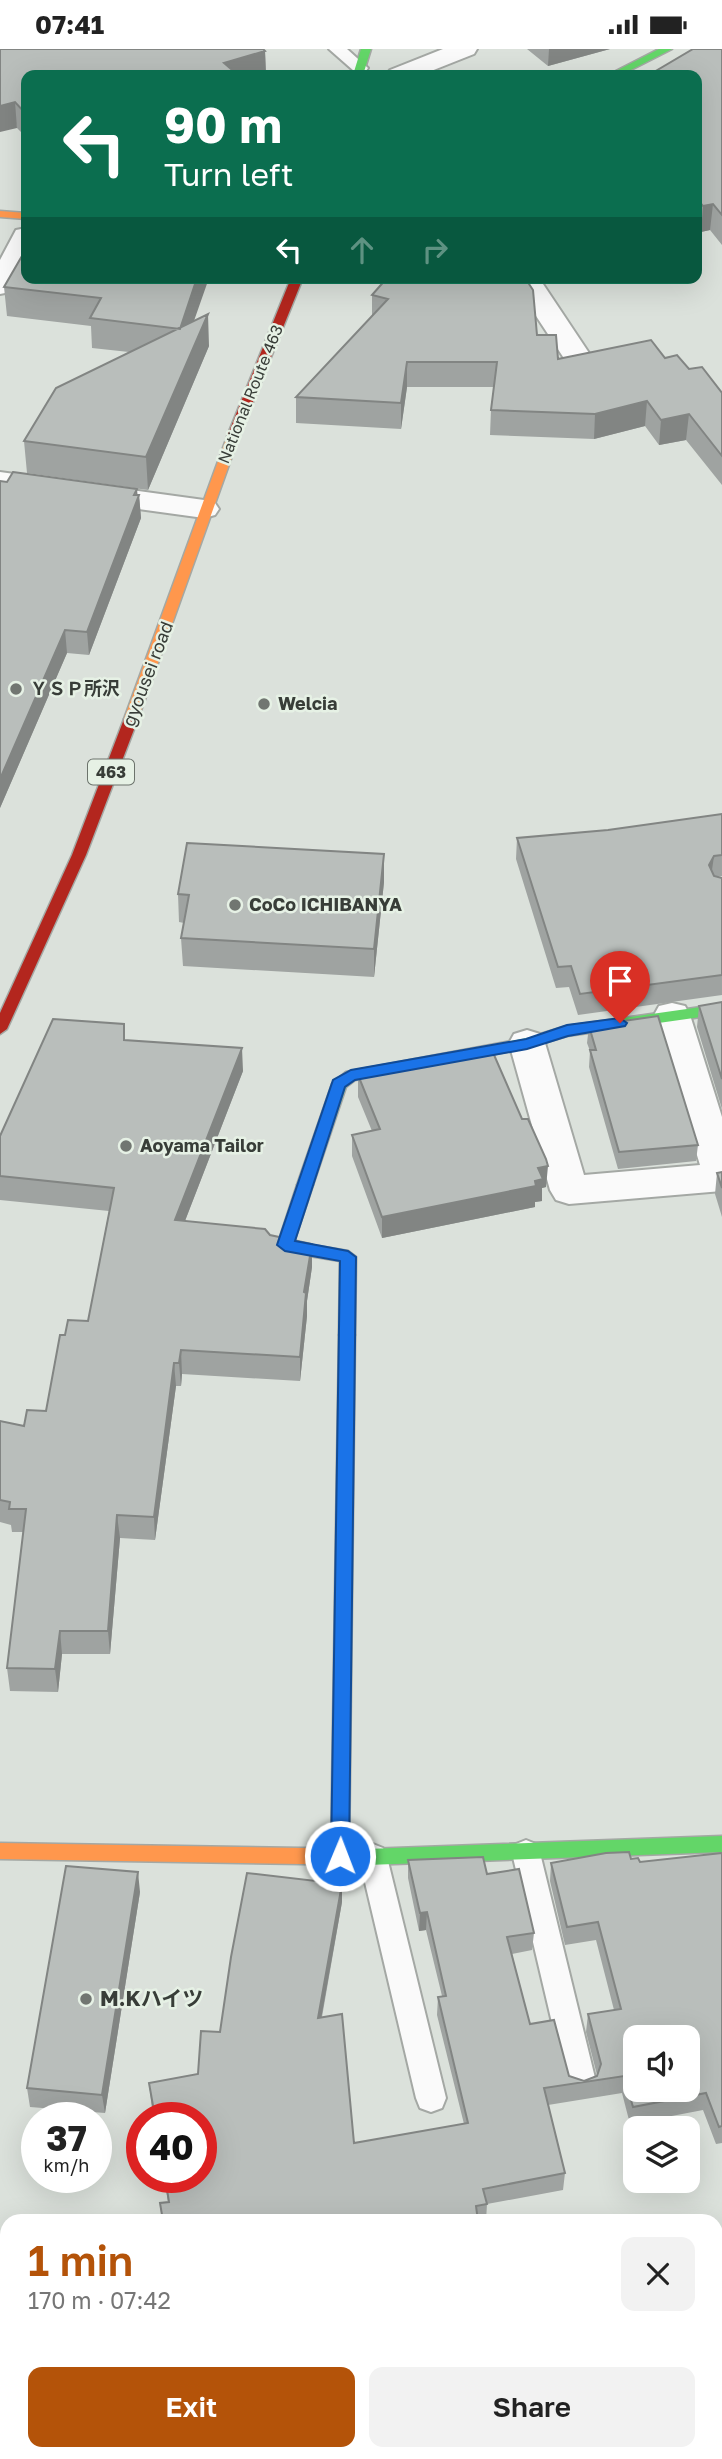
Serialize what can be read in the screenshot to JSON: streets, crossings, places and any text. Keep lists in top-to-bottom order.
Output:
{
  "streets": {
    "main road": ["National Route 463", "gyousei road", "463"]
  },
  "crossings": [
    ["National Route 463", "gyousei road"]
  ],
  "places": [
    "ＹＳＰ所沢",
    "Welcia",
    "CoCo ICHIBANYA",
    "Aoyama Tailor",
    "M.Kハイツ"
  ],
  "page": {
    "status": "07:41",
    "turn": ["90 m", "Turn left"],
    "speed": "37 km/h",
    "limit": "40",
    "heading": ["1 min", "170 m · 07:42"],
    "buttons": ["Exit", "Share"]
  }
}
